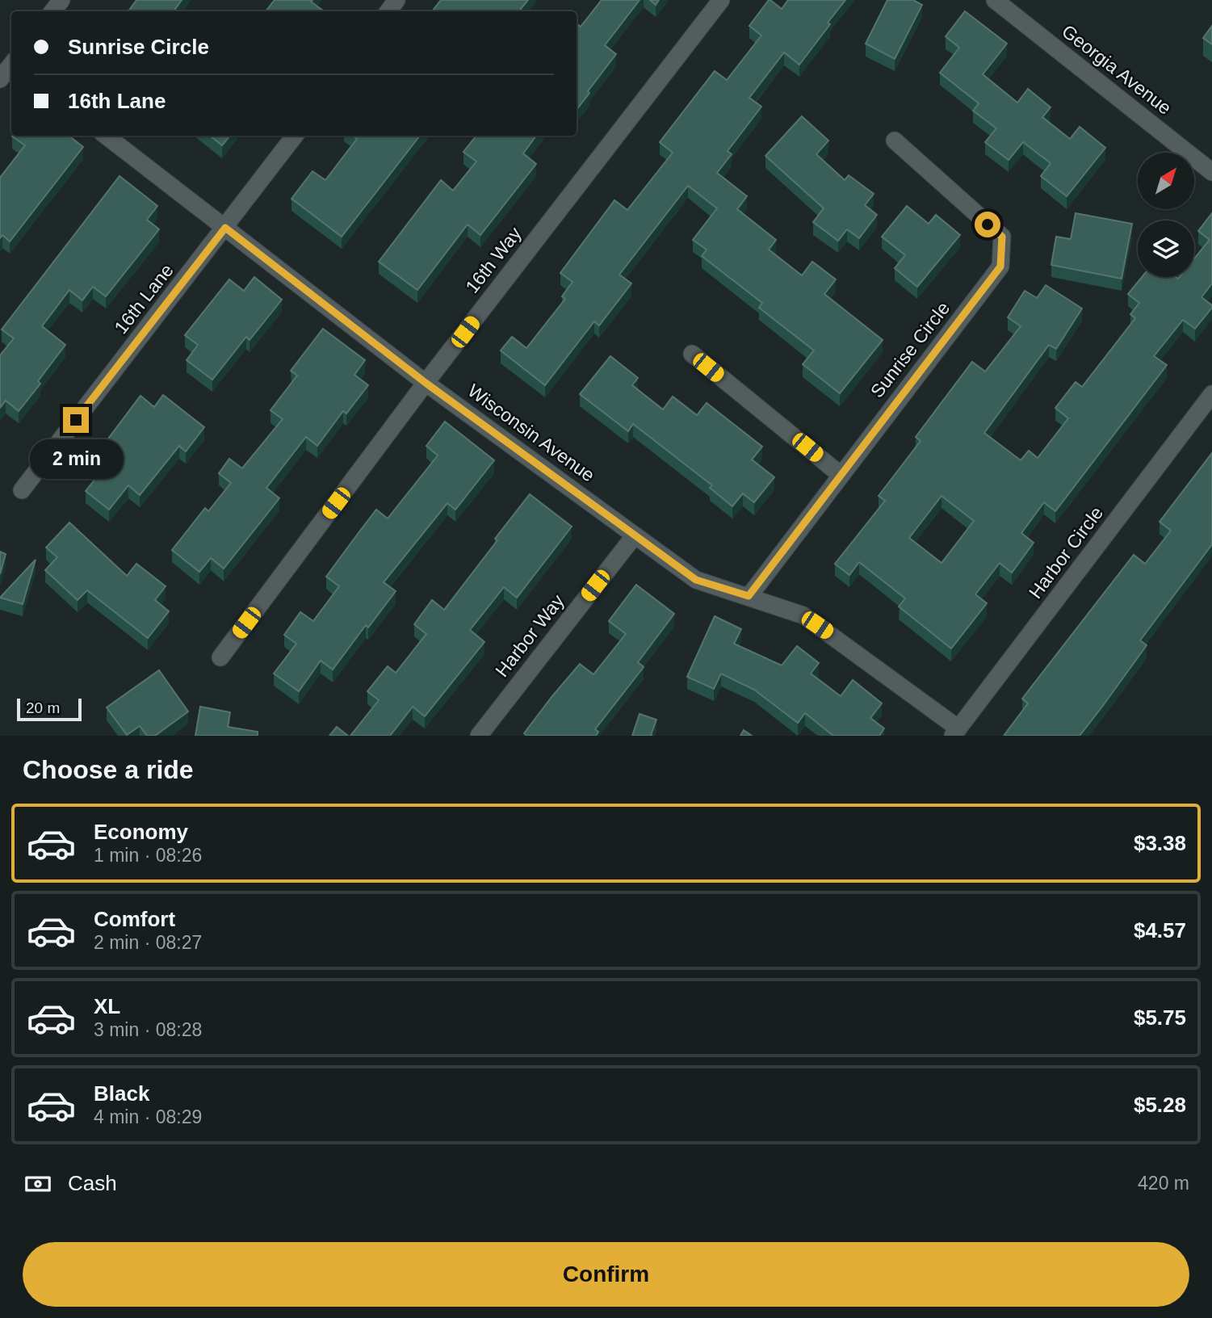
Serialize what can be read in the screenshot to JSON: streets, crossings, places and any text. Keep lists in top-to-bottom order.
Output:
{
  "streets": {
    "street": [
      "Georgia Avenue",
      "16th Way",
      "16th Lane",
      "Sunrise Circle",
      "Wisconsin Avenue",
      "Harbor Circle",
      "Harbor Way"
    ]
  },
  "crossings": [
    ["16th Way", "Wisconsin Avenue"],
    ["16th Lane", "Wisconsin Avenue"],
    ["Sunrise Circle", "Wisconsin Avenue"],
    ["Wisconsin Avenue", "Harbor Circle"],
    ["Wisconsin Avenue", "Harbor Way"]
  ],
  "scale_bar": "20 m",
  "north": "top right",
  "page": {
    "banner": ["Sunrise Circle", "16th Lane"],
    "bubble": "2 min",
    "scale": "20 m",
    "heading": "Choose a ride",
    "list": [
      {
        "name": "Economy",
        "note": "1 min · 08:26",
        "value": "$3.38"
      },
      {
        "name": "Comfort",
        "note": "2 min · 08:27",
        "value": "$4.57"
      },
      {
        "name": "XL",
        "note": "3 min · 08:28",
        "value": "$5.75"
      },
      {
        "name": "Black",
        "note": "4 min · 08:29",
        "value": "$5.28"
      }
    ],
    "pay": ["Cash", "420 m"],
    "buttons": "Confirm"
  }
}
